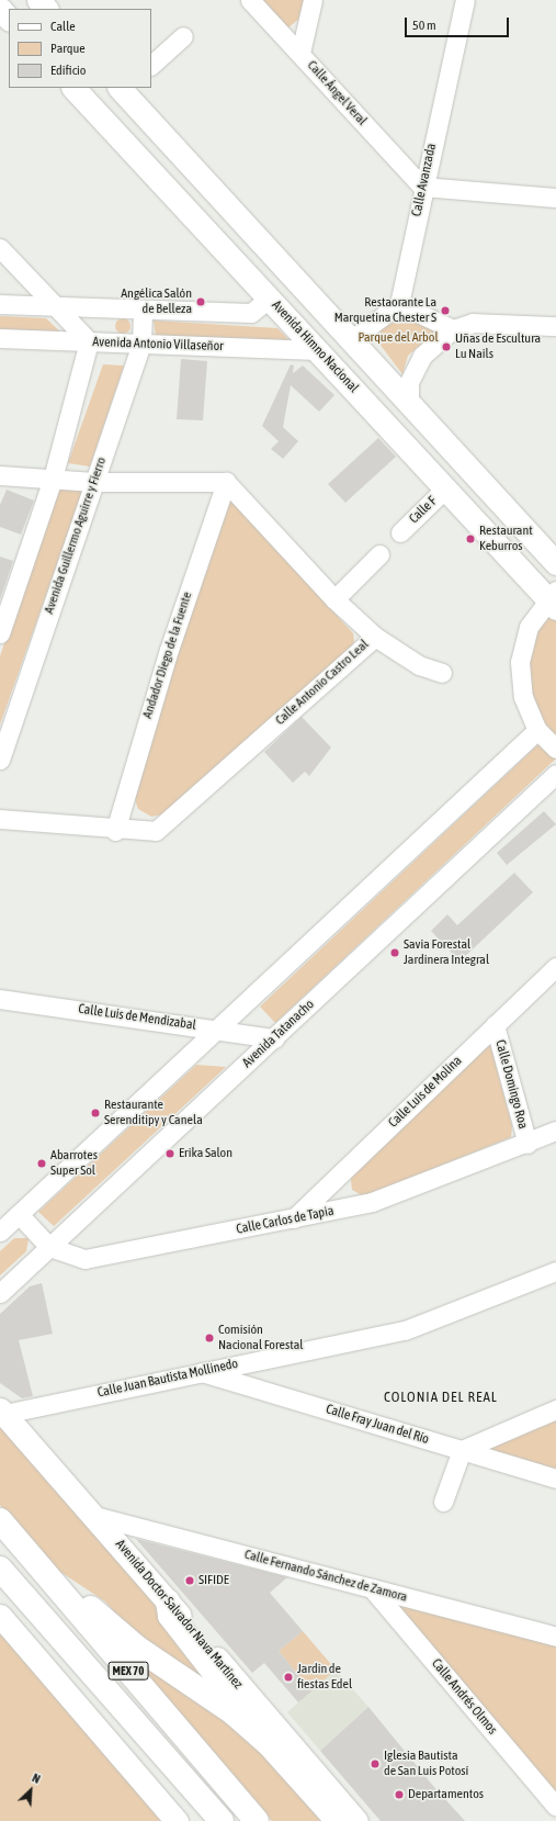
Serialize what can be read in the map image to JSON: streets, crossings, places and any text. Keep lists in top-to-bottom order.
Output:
{
  "streets": {
    "highway": ["MEX 70"],
    "main road": ["Avenida Himno Nacional", "Avenida Doctor Salvador Nava Martínez"],
    "street": [
      "Calle Ángel Veral",
      "Calle Avanzada",
      "Avenida Antonio Villaseñor",
      "Calle F",
      "Avenida Guillermo Aguirre y Fierro",
      "Andador Diego de la Fuente",
      "Calle Antonio Castro Leal",
      "Calle Luis de Mendizabal",
      "Avenida Tatanacho",
      "Calle Domingo Roa",
      "Calle Luis de Molina",
      "Calle Carlos de Tapia",
      "Calle Juan Bautista Mollinedo",
      "Calle Fray Juan del Río",
      "Calle Fernando Sánchez de Zamora",
      "Calle Andrés Olmos"
    ]
  },
  "crossings": [
    ["Calle Ángel Veral", "Calle Avanzada"],
    ["Avenida Antonio Villaseñor", "Avenida Himno Nacional"],
    ["Avenida Antonio Villaseñor", "Avenida Guillermo Aguirre y Fierro"],
    ["Avenida Himno Nacional", "Calle F"],
    ["Andador Diego de la Fuente", "Calle Antonio Castro Leal"],
    ["Calle Luis de Mendizabal", "Avenida Tatanacho"],
    ["Avenida Tatanacho", "Calle Carlos de Tapia"],
    ["Calle Domingo Roa", "Calle Luis de Molina"],
    ["Calle Domingo Roa", "Calle Carlos de Tapia"],
    ["Calle Luis de Molina", "Calle Carlos de Tapia"],
    ["Calle Juan Bautista Mollinedo", "Calle Fray Juan del Río"],
    ["Calle Juan Bautista Mollinedo", "Avenida Doctor Salvador Nava Martínez"],
    ["Calle Fernando Sánchez de Zamora", "Avenida Doctor Salvador Nava Martínez"],
    ["Calle Fernando Sánchez de Zamora", "Calle Andrés Olmos"]
  ],
  "districts": ["COLONIA DEL REAL"],
  "parks": ["Parque del Arbol"],
  "places": [
    "Angélica Salón de Belleza",
    "Restaorante La Marquetina Chester S",
    "Uñas de Escultura Lu Nails",
    "Restaurant Keburros",
    "Savia Forestal Jardinera Integral",
    "Restaurante Serenditipy y Canela",
    "Erika Salon",
    "Abarrotes Super Sol",
    "Comisión Nacional Forestal",
    "SIFIDE",
    "Jardin de fiestas Edel",
    "Iglesia Bautista de San Luis Potosí",
    "Departamentos"
  ],
  "legend": ["Calle", "Parque", "Edificio"],
  "scale_bar": "50 m",
  "north": "top right"
}
